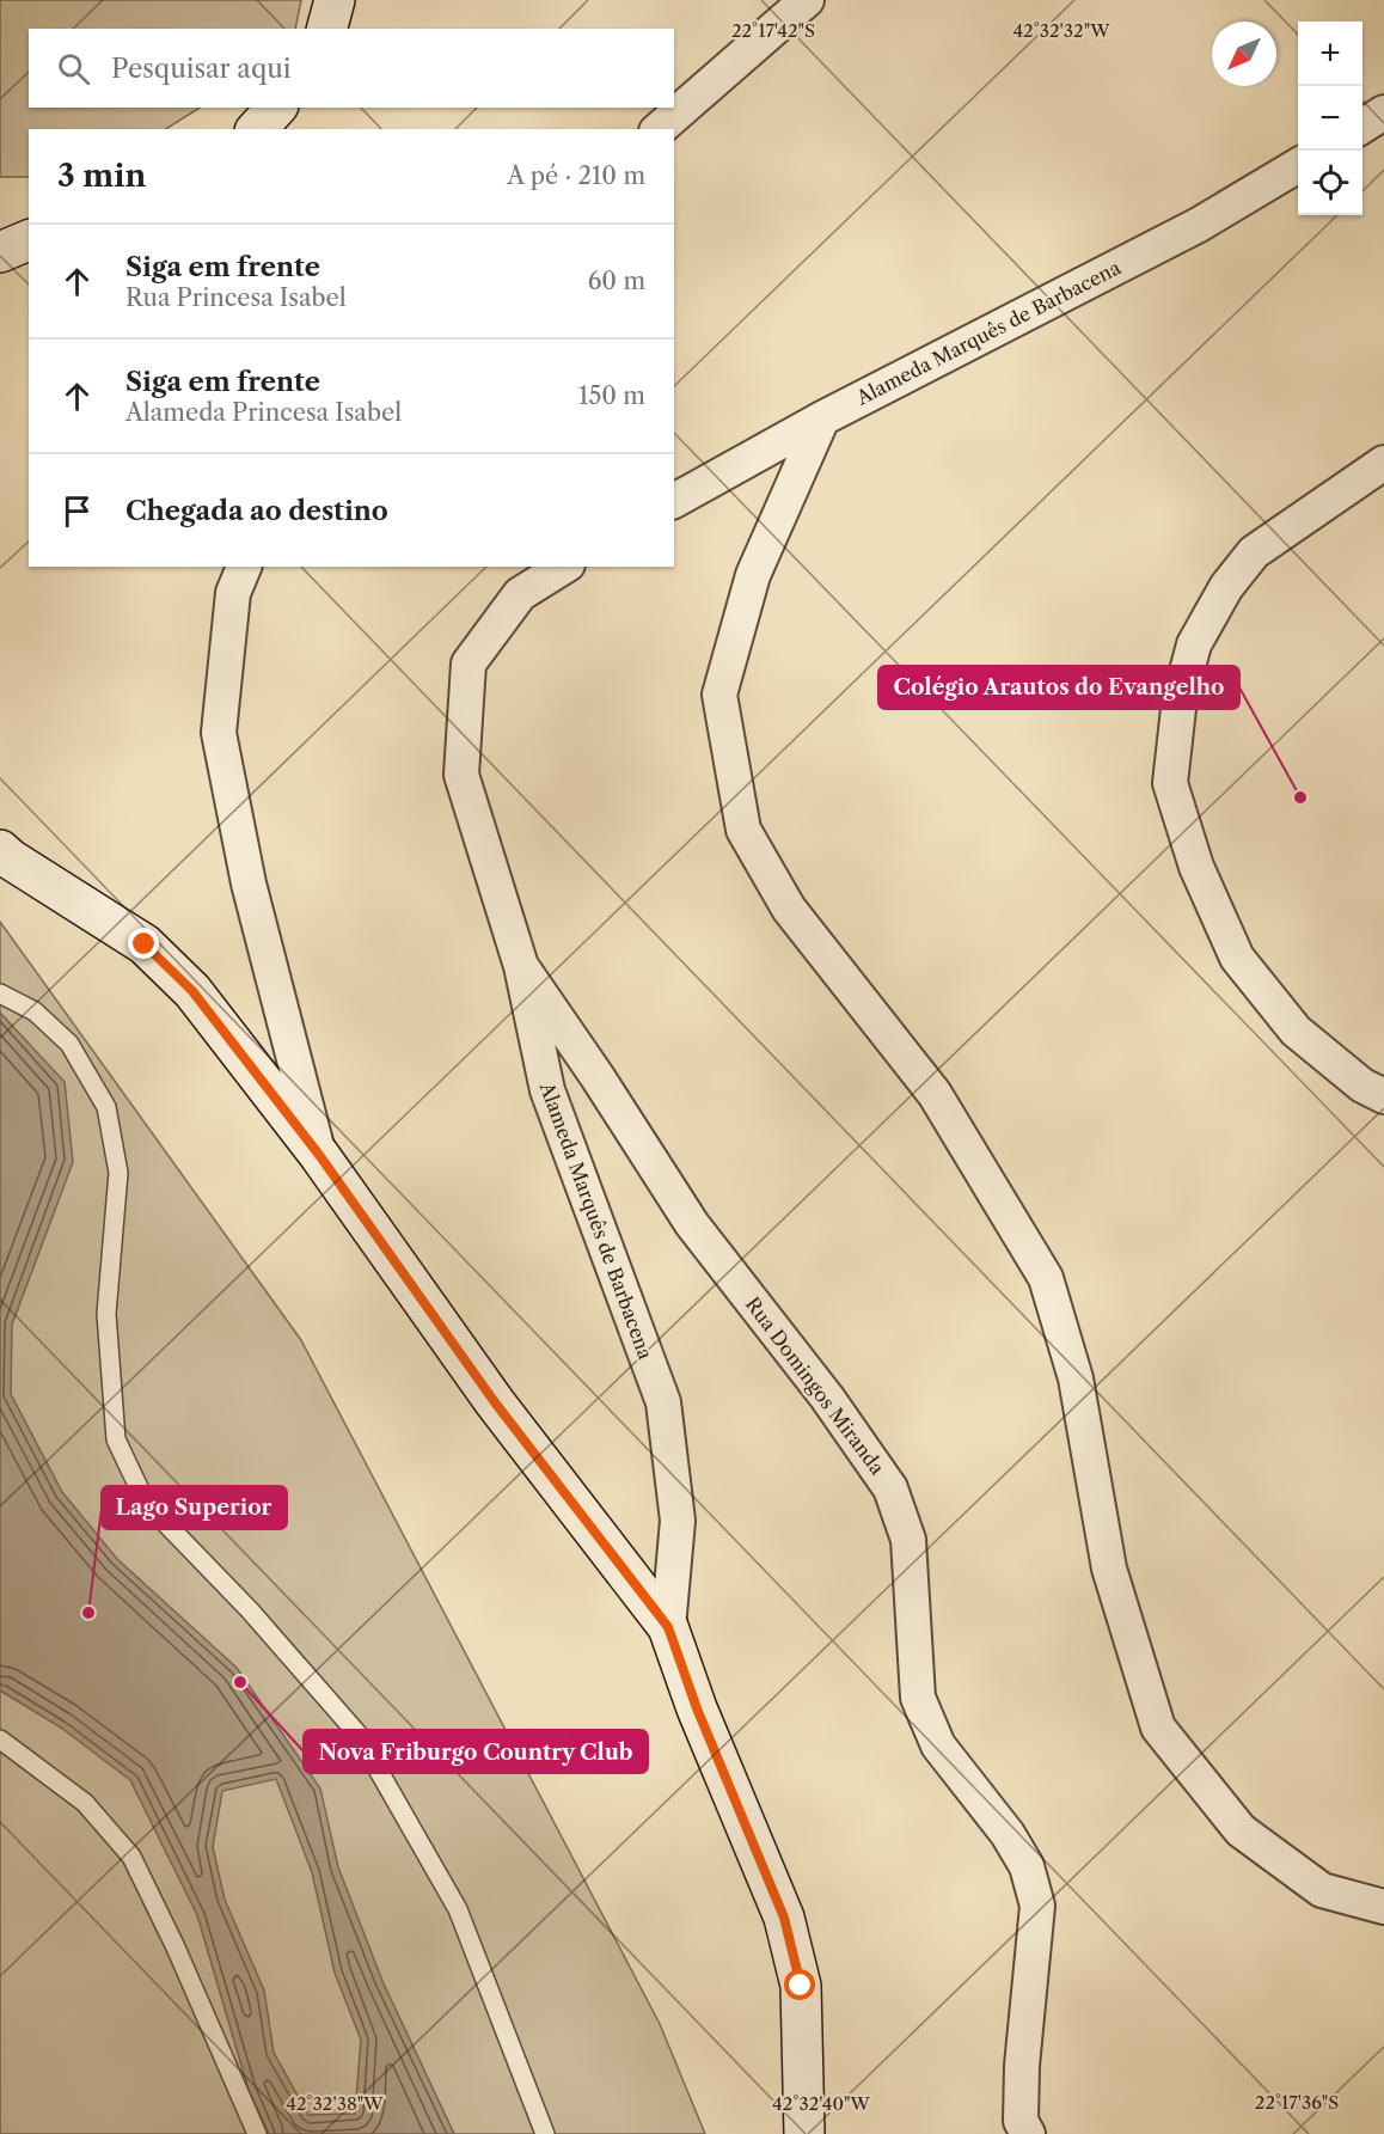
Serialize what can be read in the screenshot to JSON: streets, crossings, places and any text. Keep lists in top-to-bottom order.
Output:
{
  "streets": {
    "street": ["Alameda Marquês de Barbacena", "Rua Domingos Miranda"]
  },
  "crossings": [
    ["Alameda Marquês de Barbacena", "Rua Domingos Miranda"]
  ],
  "places": ["Colégio Arautos do Evangelho", "Lago Superior", "Nova Friburgo Country Club"],
  "north": "bottom left",
  "page": {
    "map_buttons": ["+", "−"],
    "search": "Pesquisar aqui",
    "heading": ["3 min", "A pé · 210 m"],
    "list": [
      ["Siga em frente", "Rua Princesa Isabel", "60 m"],
      ["Siga em frente", "Alameda Princesa Isabel", "150 m"],
      "Chegada ao destino"
    ]
  },
  "coordinates": [
    "42°32'32\"W",
    "22°17'42\"S",
    "22°17'36\"S",
    "42°32'38\"W",
    "42°32'40\"W"
  ]
}
